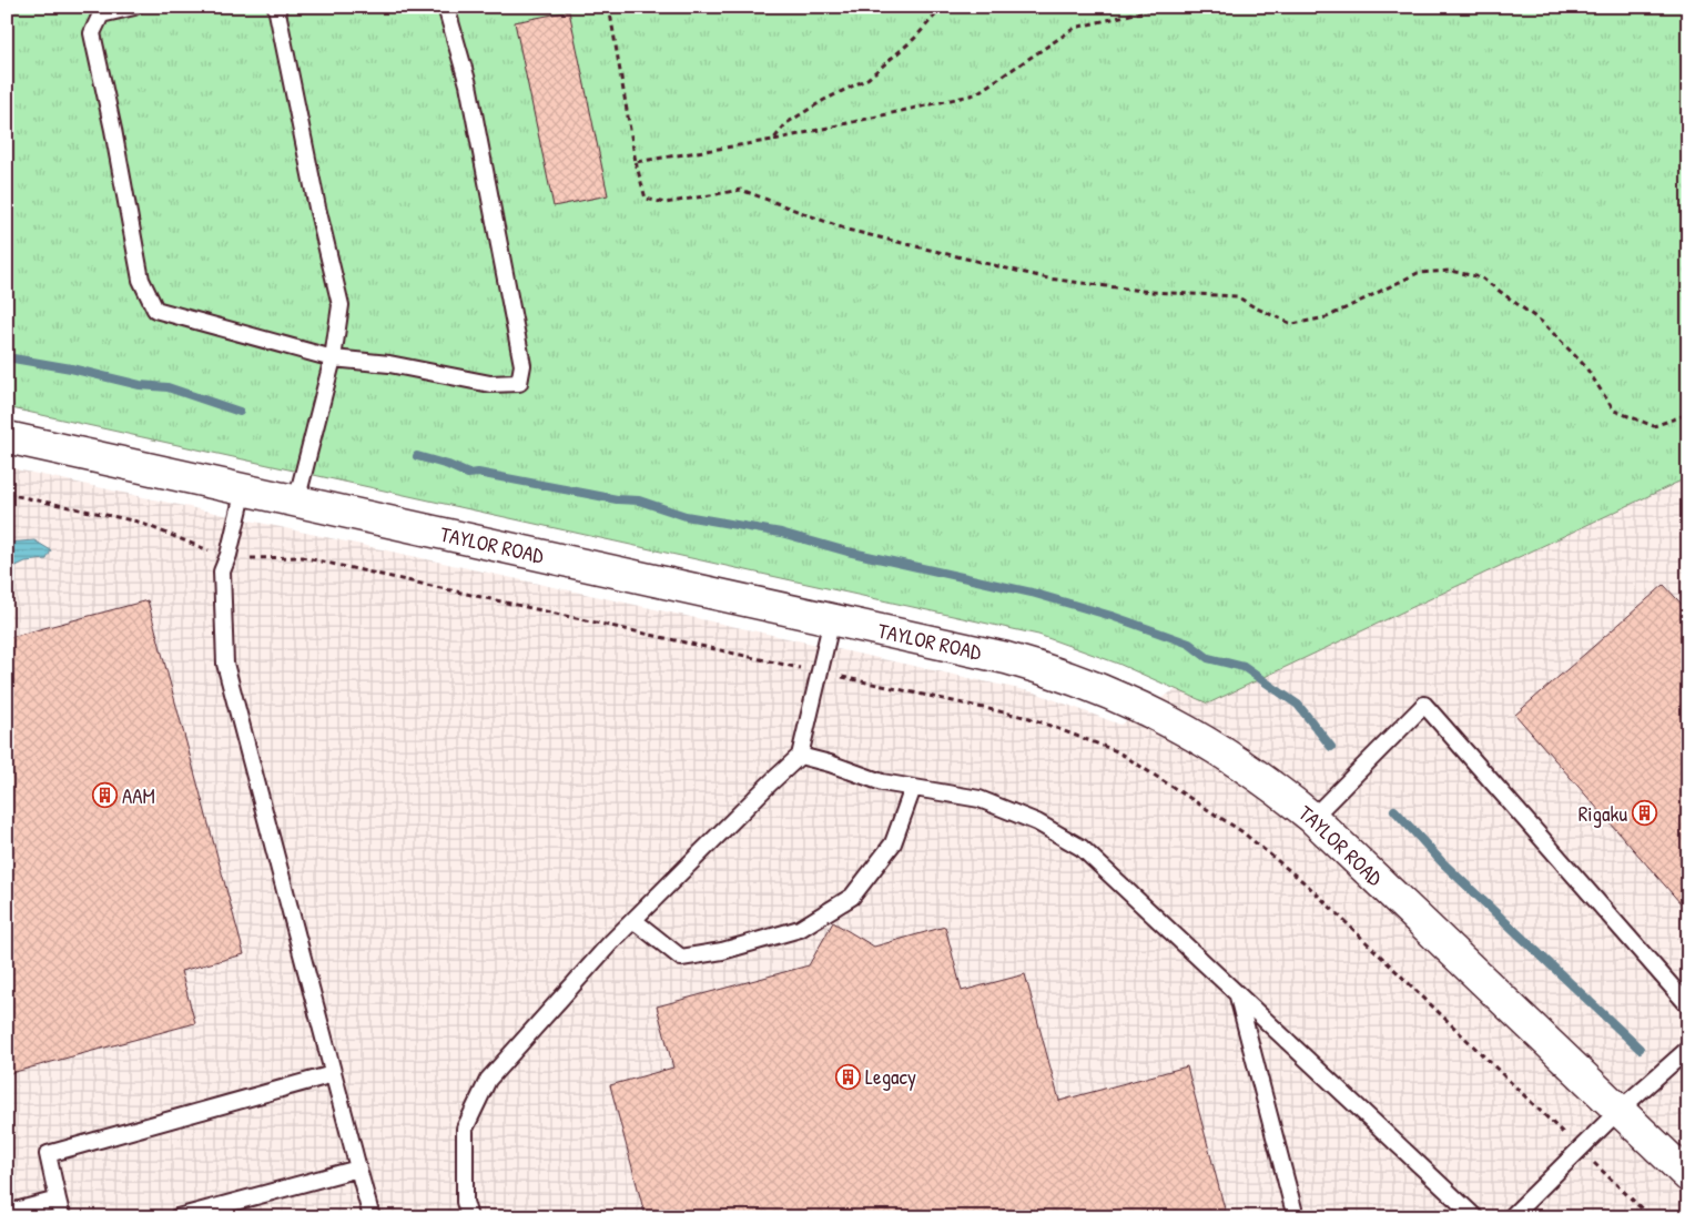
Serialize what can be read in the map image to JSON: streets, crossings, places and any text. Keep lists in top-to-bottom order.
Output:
{
  "streets": {
    "street": ["TAYLOR ROAD"]
  },
  "places": {
    "building": ["AAM", "Rigaku", "Legacy"]
  }
}
